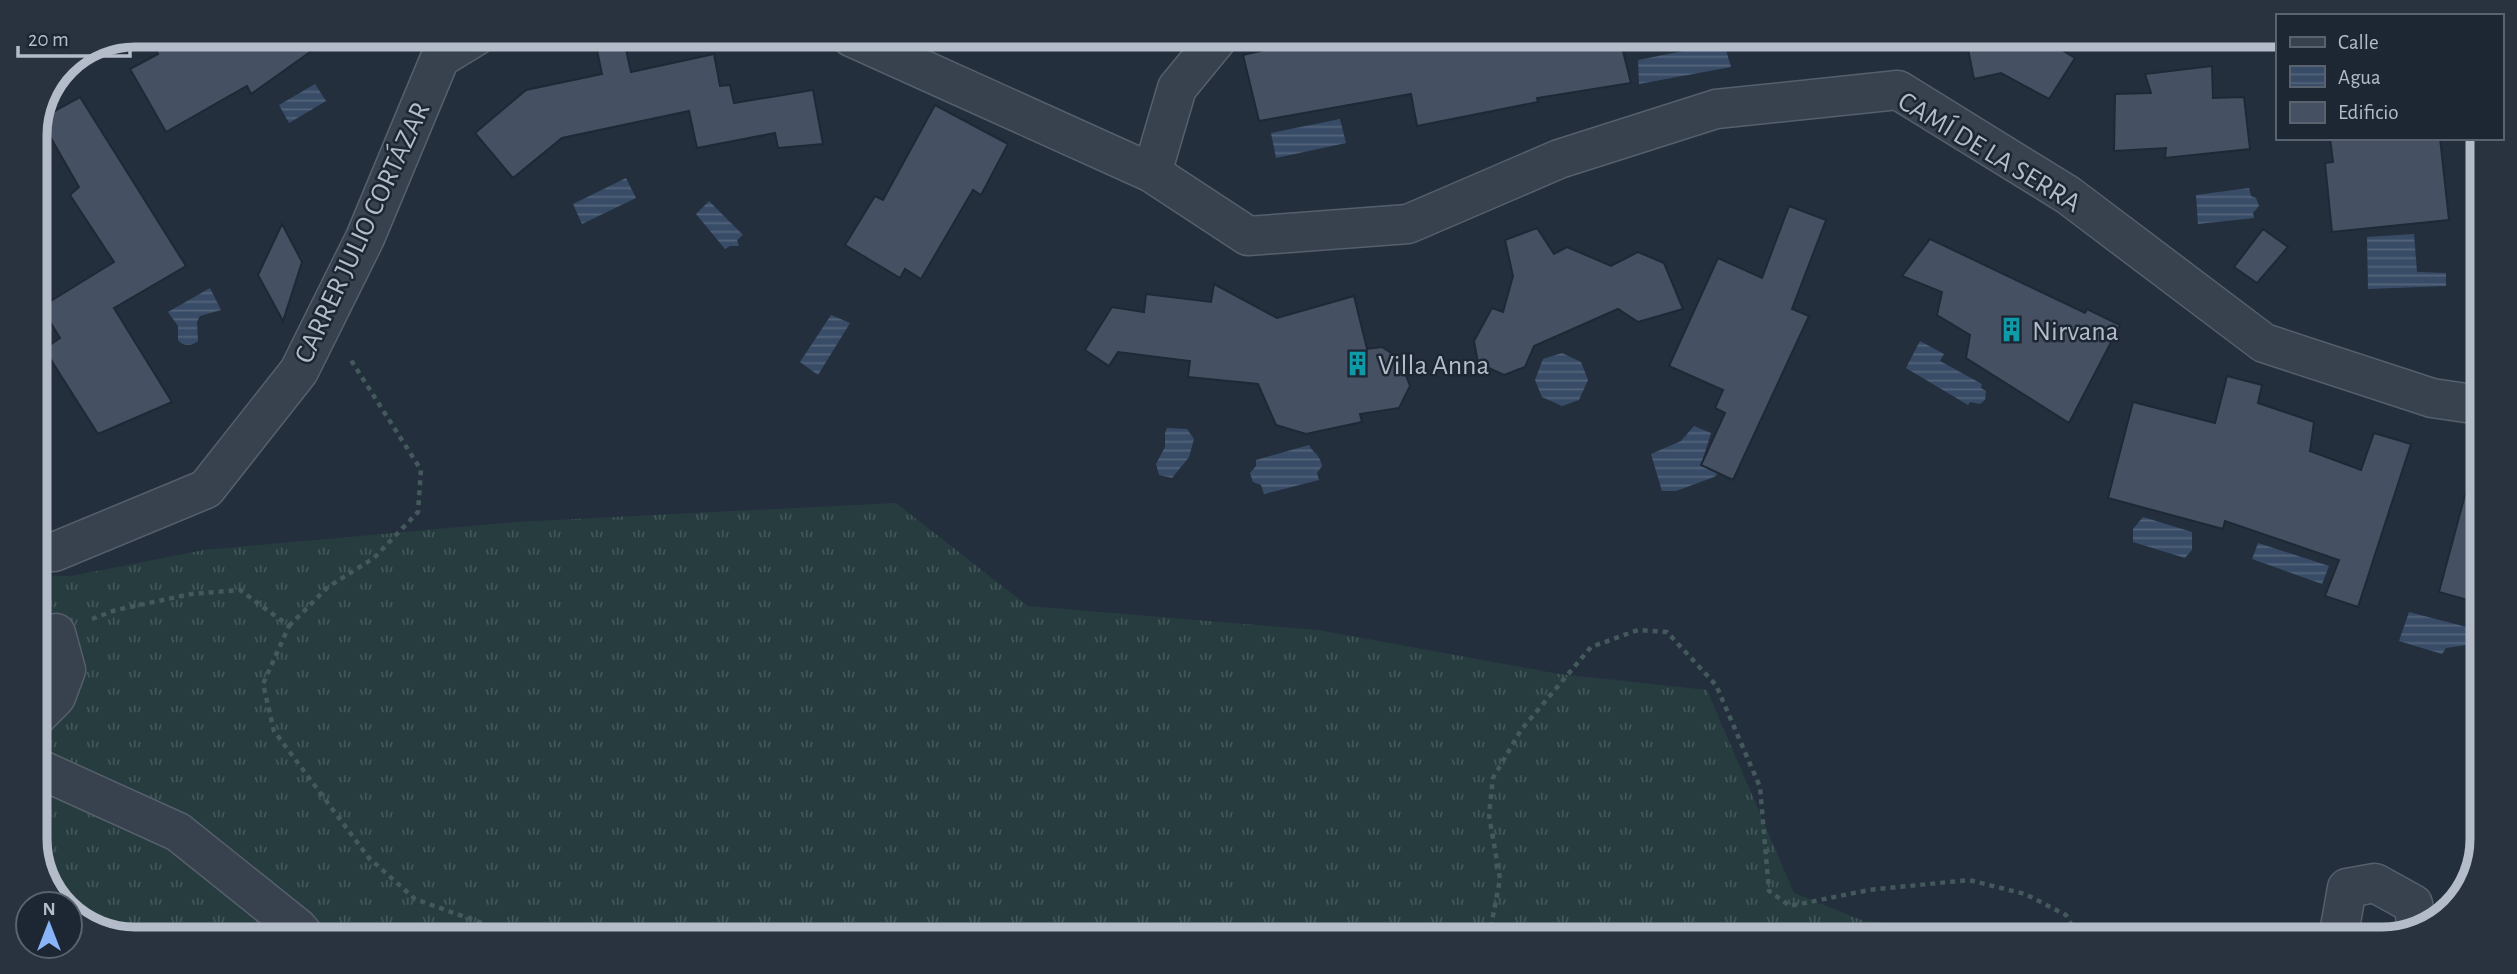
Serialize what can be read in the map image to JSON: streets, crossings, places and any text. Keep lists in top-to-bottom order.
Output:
{
  "streets": {
    "street": ["CAMÍ DE LA SERRA", "CARRER JULIO CORTÁZAR"]
  },
  "places": {
    "building": ["Nirvana", "Villa Anna"]
  },
  "legend": ["Calle", "Agua", "Edificio"],
  "scale_bar": "20 m",
  "north": "top"
}
